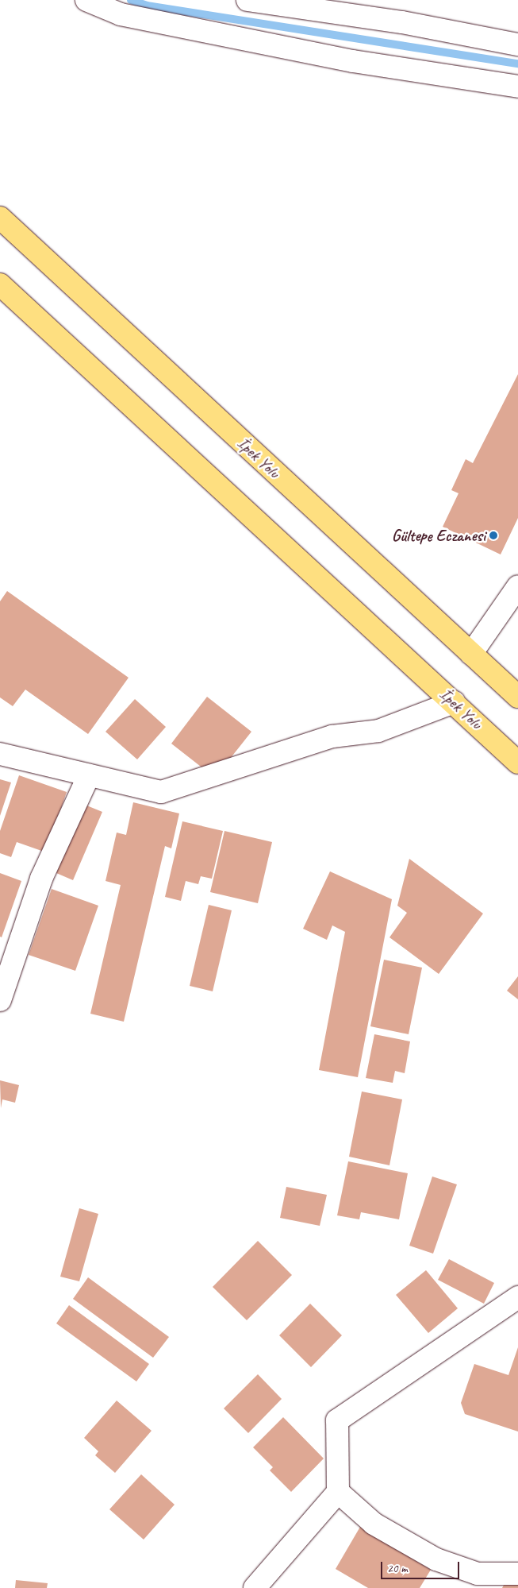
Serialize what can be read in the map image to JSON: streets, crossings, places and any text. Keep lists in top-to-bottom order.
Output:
{
  "streets": {
    "highway": ["İpek Yolu"]
  },
  "places": ["Gültepe Eczanesi"],
  "scale_bar": "20 m"
}
